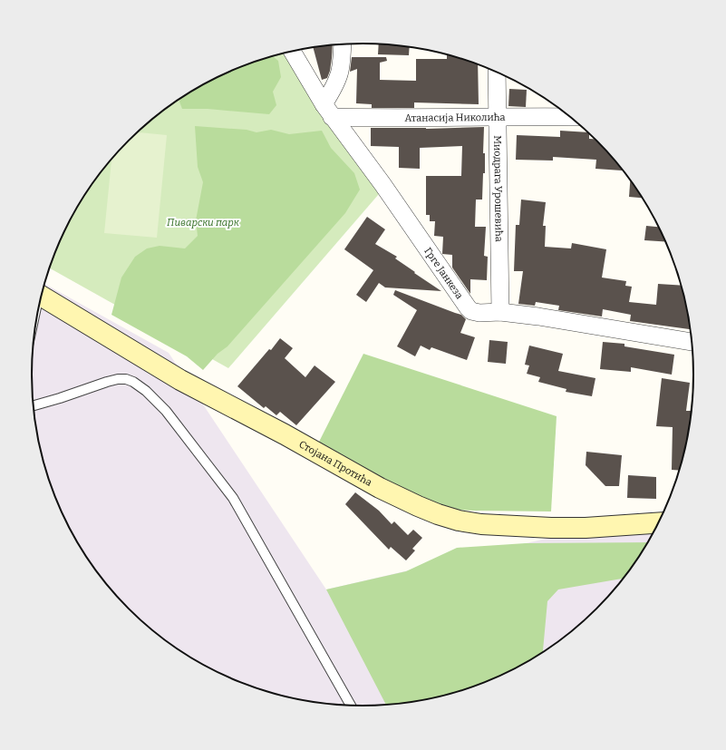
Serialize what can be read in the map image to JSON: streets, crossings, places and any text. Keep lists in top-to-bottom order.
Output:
{
  "streets": {
    "main road": ["Стојана Протића"],
    "street": ["Атанасија Николића", "Миодрага Урошевића", "Грге Јанкеза"]
  },
  "crossings": [
    ["Атанасија Николића", "Миодрага Урошевића"],
    ["Атанасија Николића", "Грге Јанкеза"],
    ["Миодрага Урошевића", "Грге Јанкеза"]
  ],
  "parks": ["Пиварски парк"]
}
